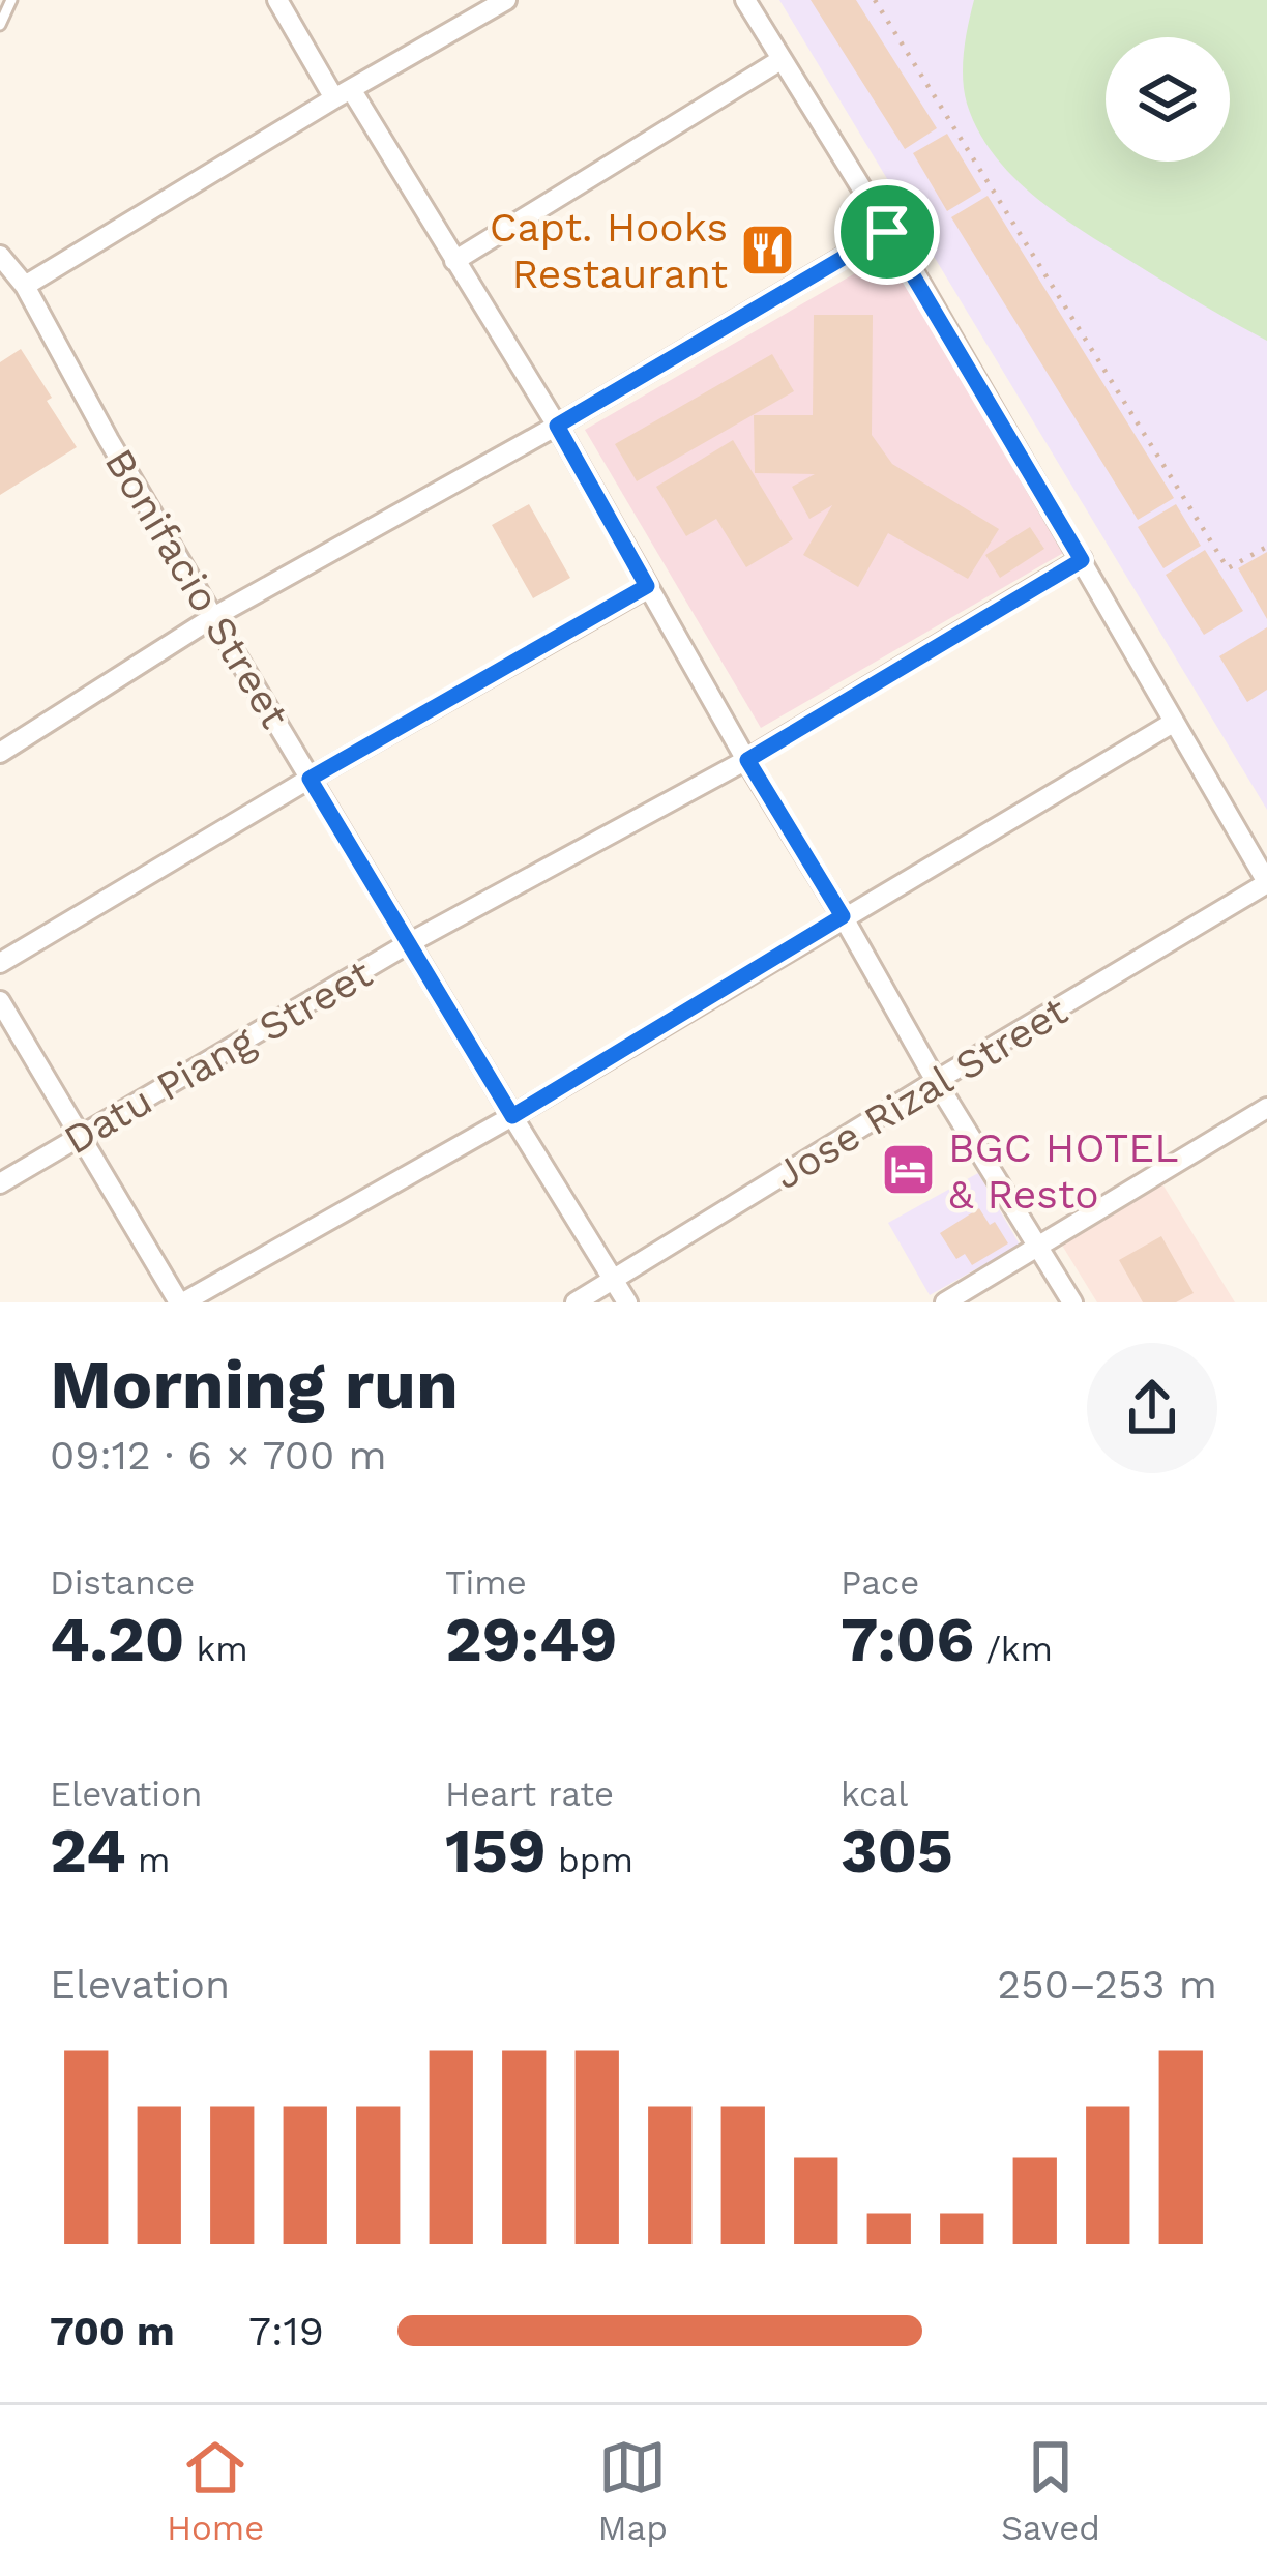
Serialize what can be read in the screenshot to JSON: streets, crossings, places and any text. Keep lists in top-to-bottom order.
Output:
{
  "streets": {
    "street": ["Bonifacio Street", "Datu Piang Street", "Jose Rizal Street"]
  },
  "crossings": [
    ["Bonifacio Street", "Datu Piang Street"],
    ["Bonifacio Street", "Jose Rizal Street"]
  ],
  "places": {
    "restaurant": ["Capt. Hooks Restaurant"],
    "hotel": ["BGC HOTEL & Resto"]
  },
  "page": {
    "heading": ["Morning run", "09:12 · 6 × 700 m"],
    "stats": [
      ["Distance", "4.20 km"],
      ["Time", "29:49"],
      ["Pace", "7:06 /km"],
      ["Elevation", "24 m"],
      ["Heart rate", "159 bpm"],
      ["kcal", "305"]
    ],
    "chart": ["Elevation", "250–253 m"],
    "list": [
      {
        "name": "700 m",
        "note": "7:19"
      }
    ],
    "tabs": ["Home", "Map", "Saved"]
  }
}
